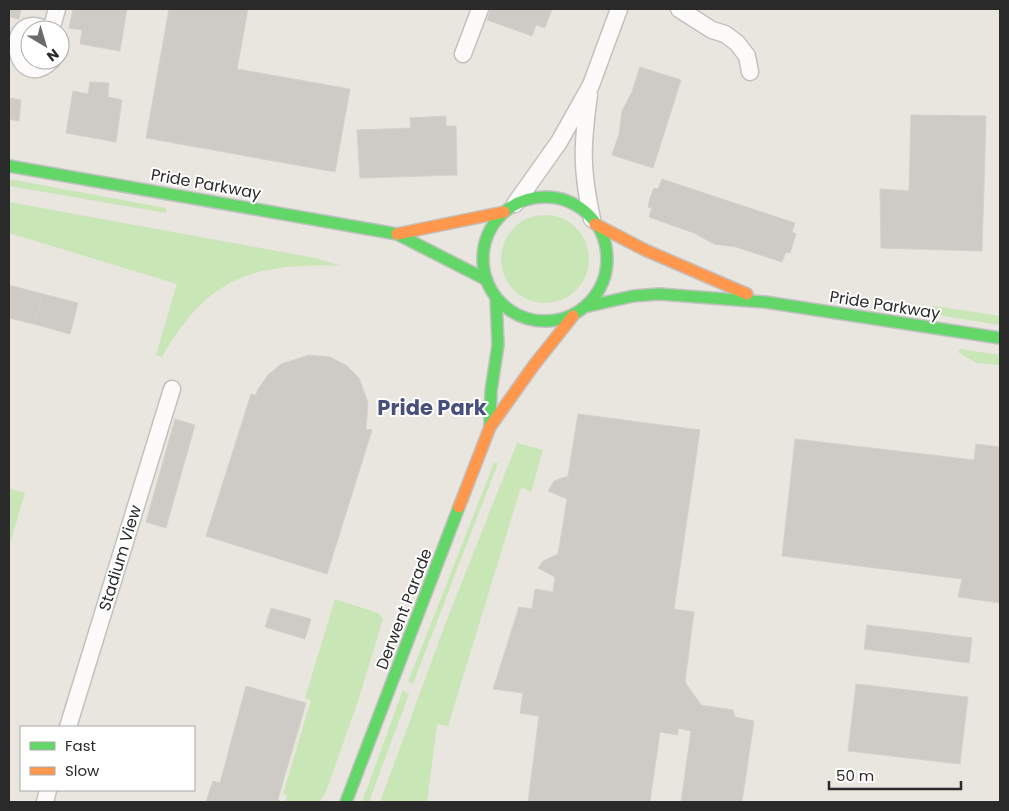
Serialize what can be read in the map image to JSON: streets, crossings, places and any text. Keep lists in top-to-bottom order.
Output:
{
  "streets": {
    "main road": ["Pride Parkway", "Derwent Parade"],
    "street": ["Stadium View"]
  },
  "crossings": [
    ["Pride Parkway", "Derwent Parade"]
  ],
  "districts": ["Pride Park"],
  "legend": ["Fast", "Slow"],
  "scale_bar": "50 m",
  "north": "bottom right"
}
